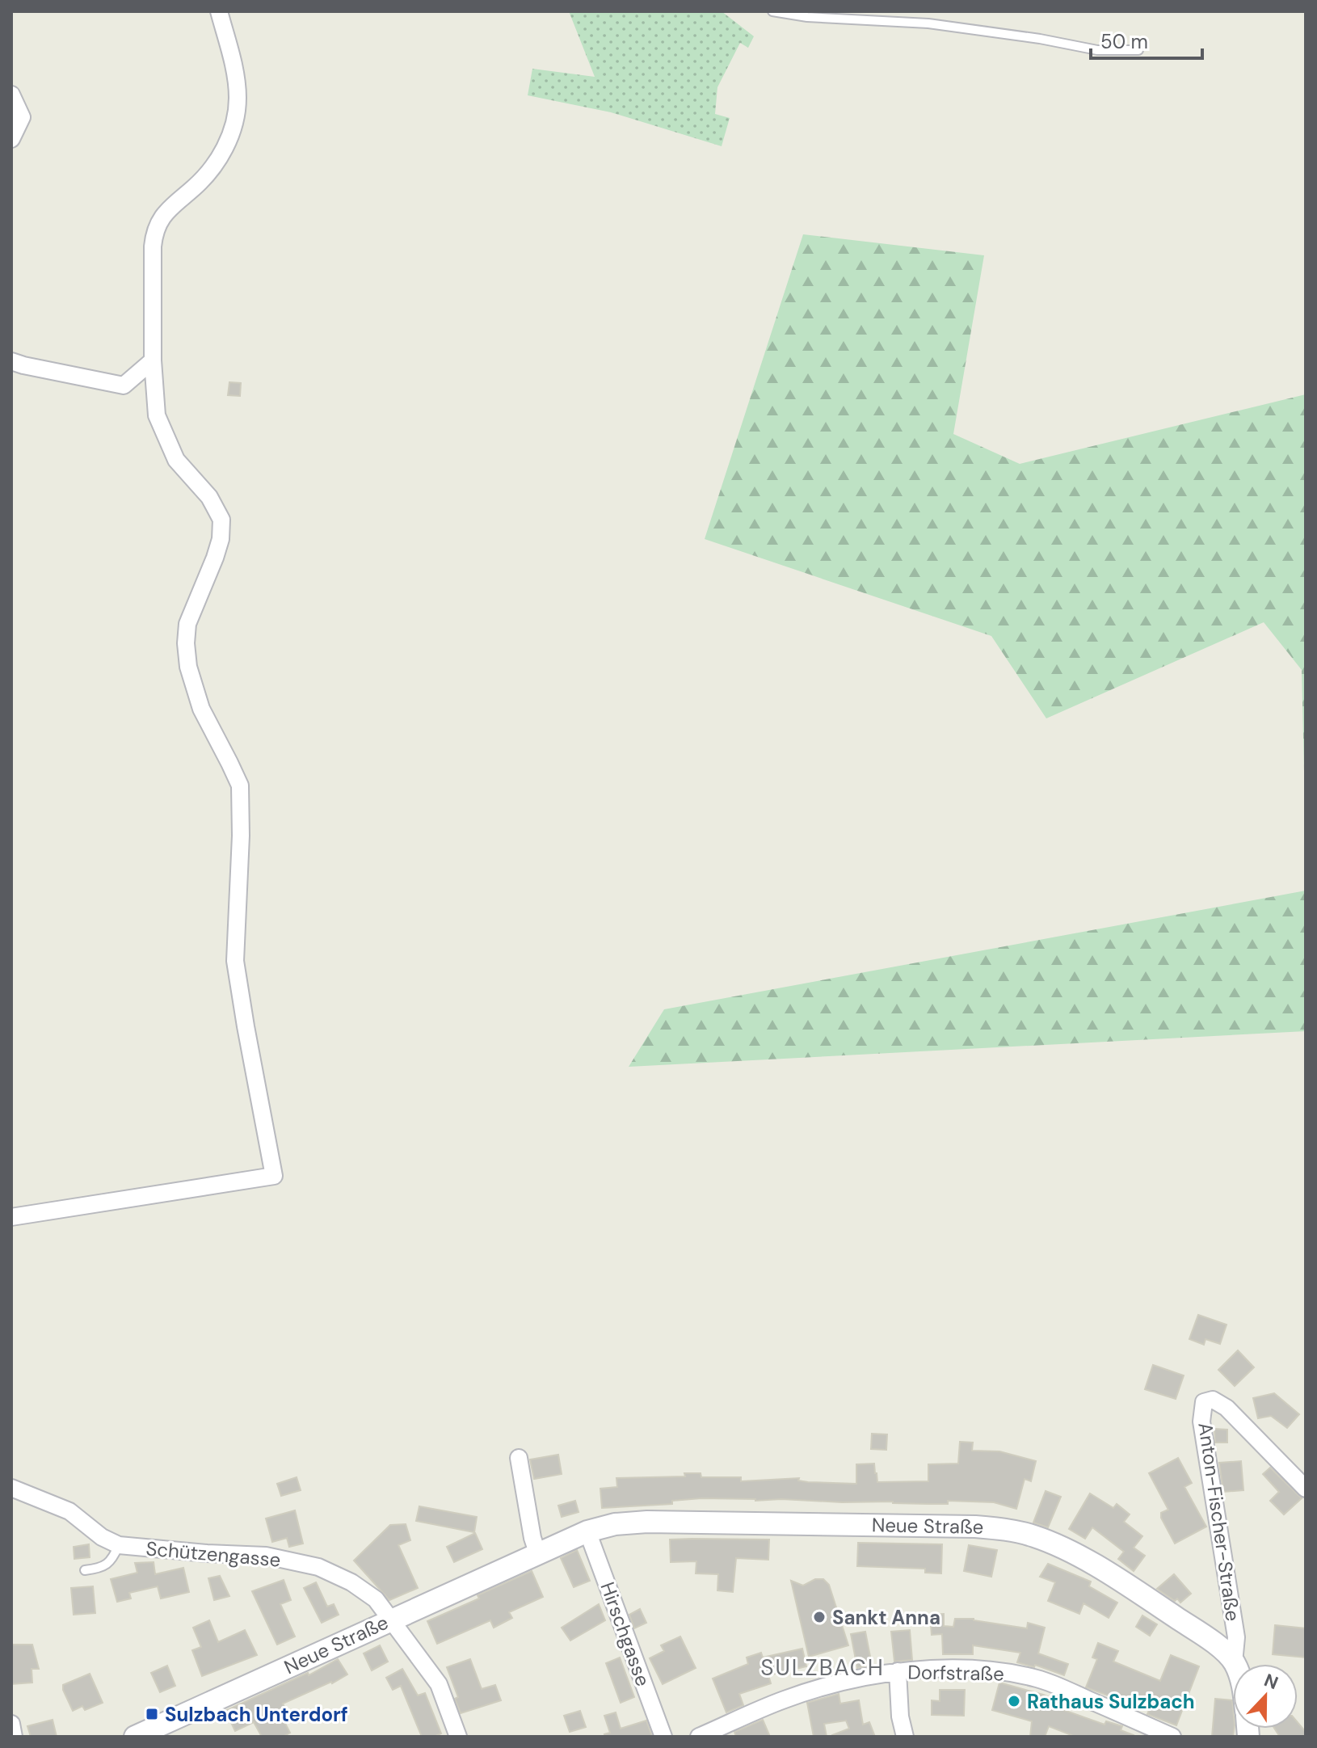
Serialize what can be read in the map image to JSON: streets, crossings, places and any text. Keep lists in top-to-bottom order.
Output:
{
  "streets": {
    "street": [
      "Anton-Fischer-Straße",
      "Neue Straße",
      "Schützengasse",
      "Hirschgasse",
      "Dorfstraße"
    ]
  },
  "crossings": [
    ["Anton-Fischer-Straße", "Neue Straße"],
    ["Neue Straße", "Schützengasse"],
    ["Neue Straße", "Hirschgasse"]
  ],
  "districts": ["SULZBACH"],
  "places": {
    "other": ["Sankt Anna", "Rathaus Sulzbach"],
    "transit": ["Sulzbach Unterdorf"]
  },
  "scale_bar": "50 m",
  "north": "top"
}
